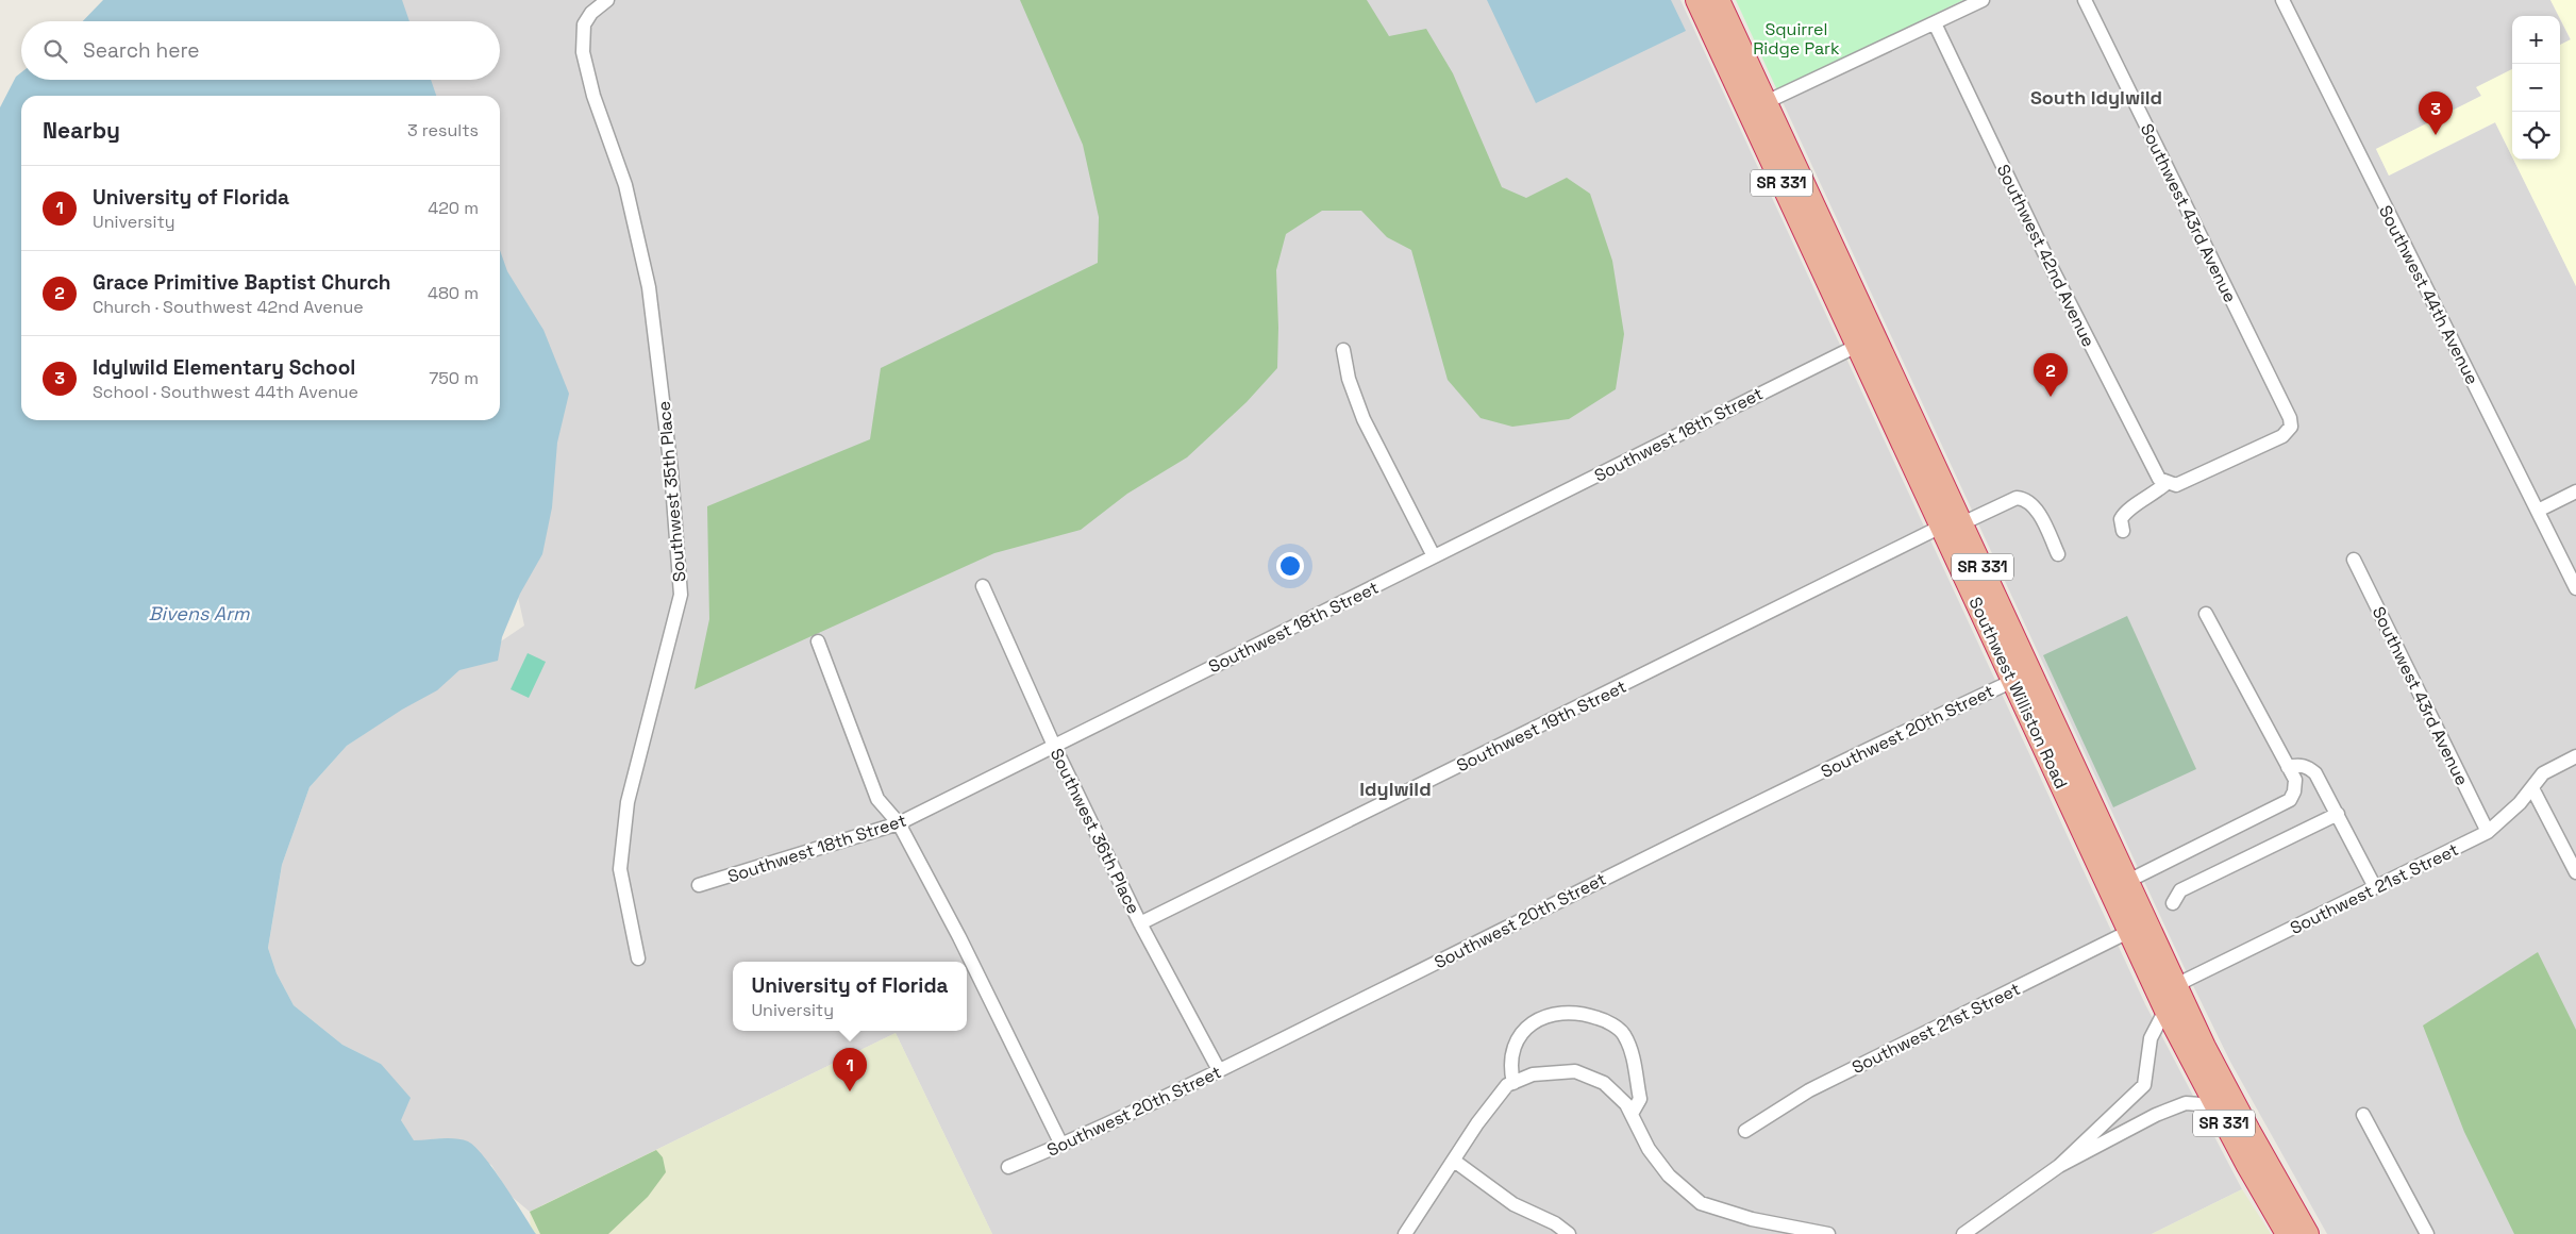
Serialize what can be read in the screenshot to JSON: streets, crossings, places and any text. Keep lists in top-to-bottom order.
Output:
{
  "streets": {
    "highway": ["SR 331", "Southwest Williston Road"],
    "street": [
      "Southwest 43rd Avenue",
      "Southwest 42nd Avenue",
      "Southwest 44th Avenue",
      "Southwest 18th Street",
      "Southwest 35th Place",
      "Southwest 19th Street",
      "Southwest 20th Street",
      "Southwest 36th Place",
      "Southwest 21st Street"
    ]
  },
  "crossings": [
    ["Southwest 43rd Avenue", "Southwest 42nd Avenue"],
    ["Southwest 43rd Avenue", "Southwest 21st Street"],
    ["Southwest 18th Street", "Southwest Williston Road"],
    ["Southwest 18th Street", "Southwest 36th Place"],
    ["Southwest Williston Road", "Southwest 19th Street"],
    ["Southwest Williston Road", "Southwest 20th Street"],
    ["Southwest Williston Road", "Southwest 21st Street"],
    ["Southwest 19th Street", "Southwest 36th Place"],
    ["Southwest 20th Street", "Southwest 36th Place"]
  ],
  "districts": ["South Idylwild", "Idylwild"],
  "water": ["Bivens Arm"],
  "parks": ["Squirrel Ridge Park"],
  "page": {
    "map_buttons": ["+", "−"],
    "search": "Search here",
    "pins": ["3", "2", "1"],
    "heading": ["Nearby", "3 results"],
    "list": [
      {
        "mark": "1",
        "name": "University of Florida",
        "note": "University",
        "value": "420 m"
      },
      {
        "mark": "2",
        "name": "Grace Primitive Baptist Church",
        "note": "Church · Southwest 42nd Avenue",
        "value": "480 m"
      },
      {
        "mark": "3",
        "name": "Idylwild Elementary School",
        "note": "School · Southwest 44th Avenue",
        "value": "750 m"
      }
    ],
    "popup": ["University of Florida", "University"]
  }
}
